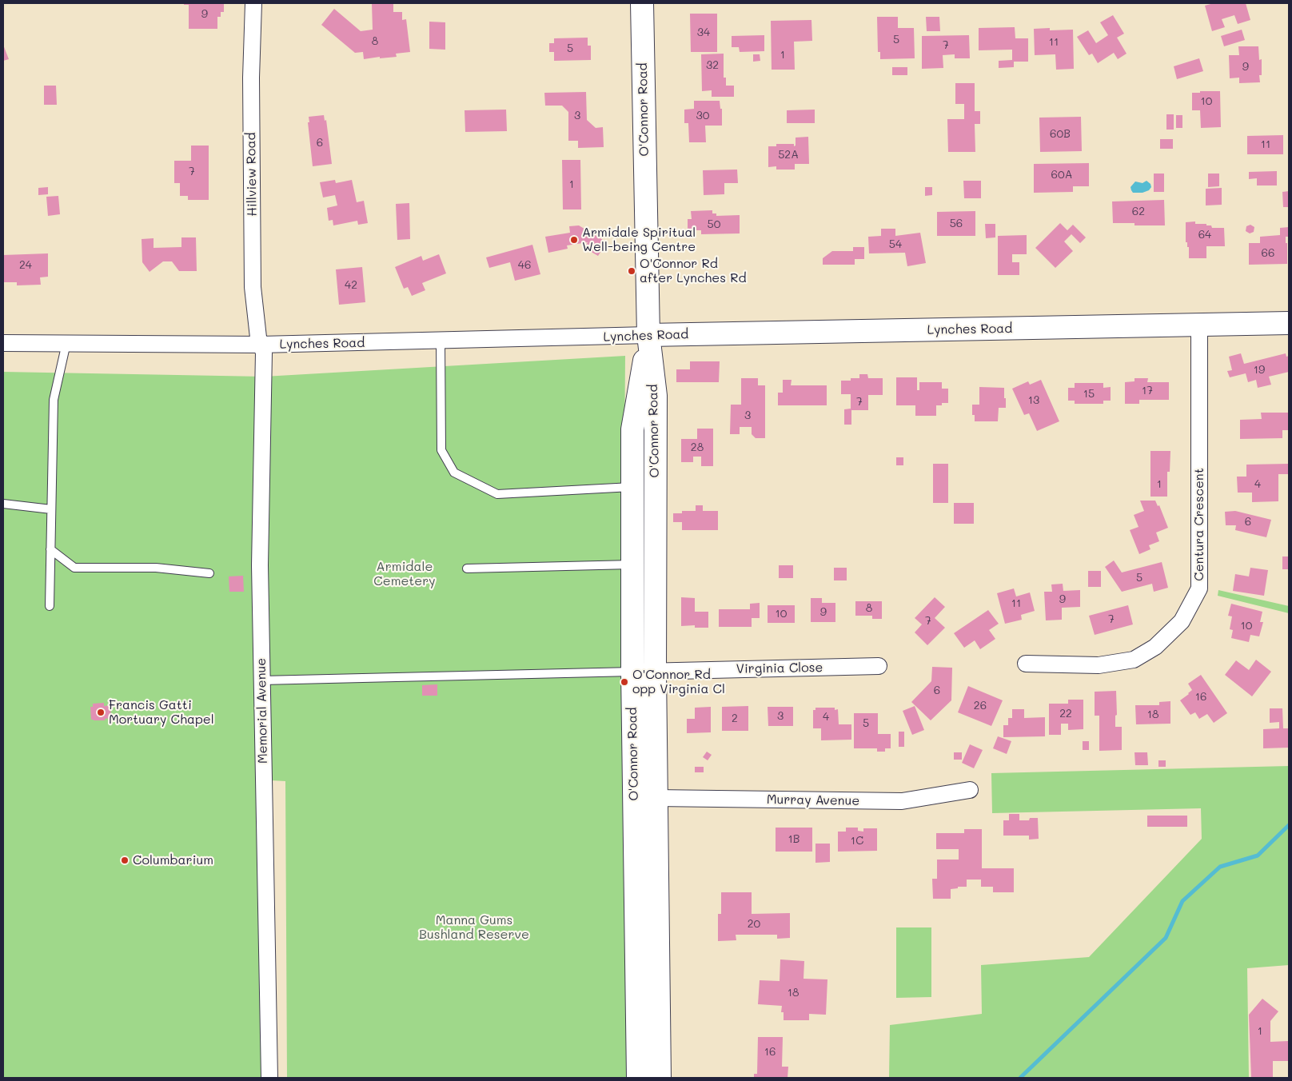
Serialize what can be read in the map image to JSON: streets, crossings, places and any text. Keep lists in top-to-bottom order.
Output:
{
  "streets": {
    "street": [
      "O'Connor Road",
      "Hillview Road",
      "Lynches Road",
      "Centura Crescent",
      "Virginia Close",
      "Memorial Avenue",
      "Murray Avenue"
    ]
  },
  "crossings": [
    ["O'Connor Road", "Lynches Road"],
    ["O'Connor Road", "Virginia Close"],
    ["O'Connor Road", "Murray Avenue"],
    ["Hillview Road", "Lynches Road"],
    ["Hillview Road", "Memorial Avenue"],
    ["Lynches Road", "Centura Crescent"],
    ["Lynches Road", "Memorial Avenue"]
  ],
  "parks": ["Armidale Cemetery", "Manna Gums Bushland Reserve"],
  "places": [
    "Armidale Spiritual Well-being Centre",
    "O'Connor Rd after Lynches Rd",
    "O'Connor Rd opp Virginia Cl",
    "Francis Gatti Mortuary Chapel",
    "Columbarium"
  ],
  "house_numbers": [
    "9",
    "34",
    "5",
    "8",
    "11",
    "7",
    "5",
    "1",
    "32",
    "9",
    "10",
    "3",
    "30",
    "60B",
    "6",
    "11",
    "52A",
    "7",
    "60A",
    "1",
    "62",
    "56",
    "50",
    "64",
    "54",
    "66",
    "24",
    "46",
    "42",
    "19",
    "17",
    "15",
    "13",
    "7",
    "3",
    "28",
    "1",
    "4",
    "6",
    "5",
    "9",
    "11",
    "8",
    "9",
    "10",
    "7",
    "7",
    "10",
    "6",
    "16",
    "26",
    "22",
    "18",
    "3",
    "4",
    "2",
    "5",
    "1B",
    "1C",
    "20",
    "18",
    "1",
    "16"
  ]
}
